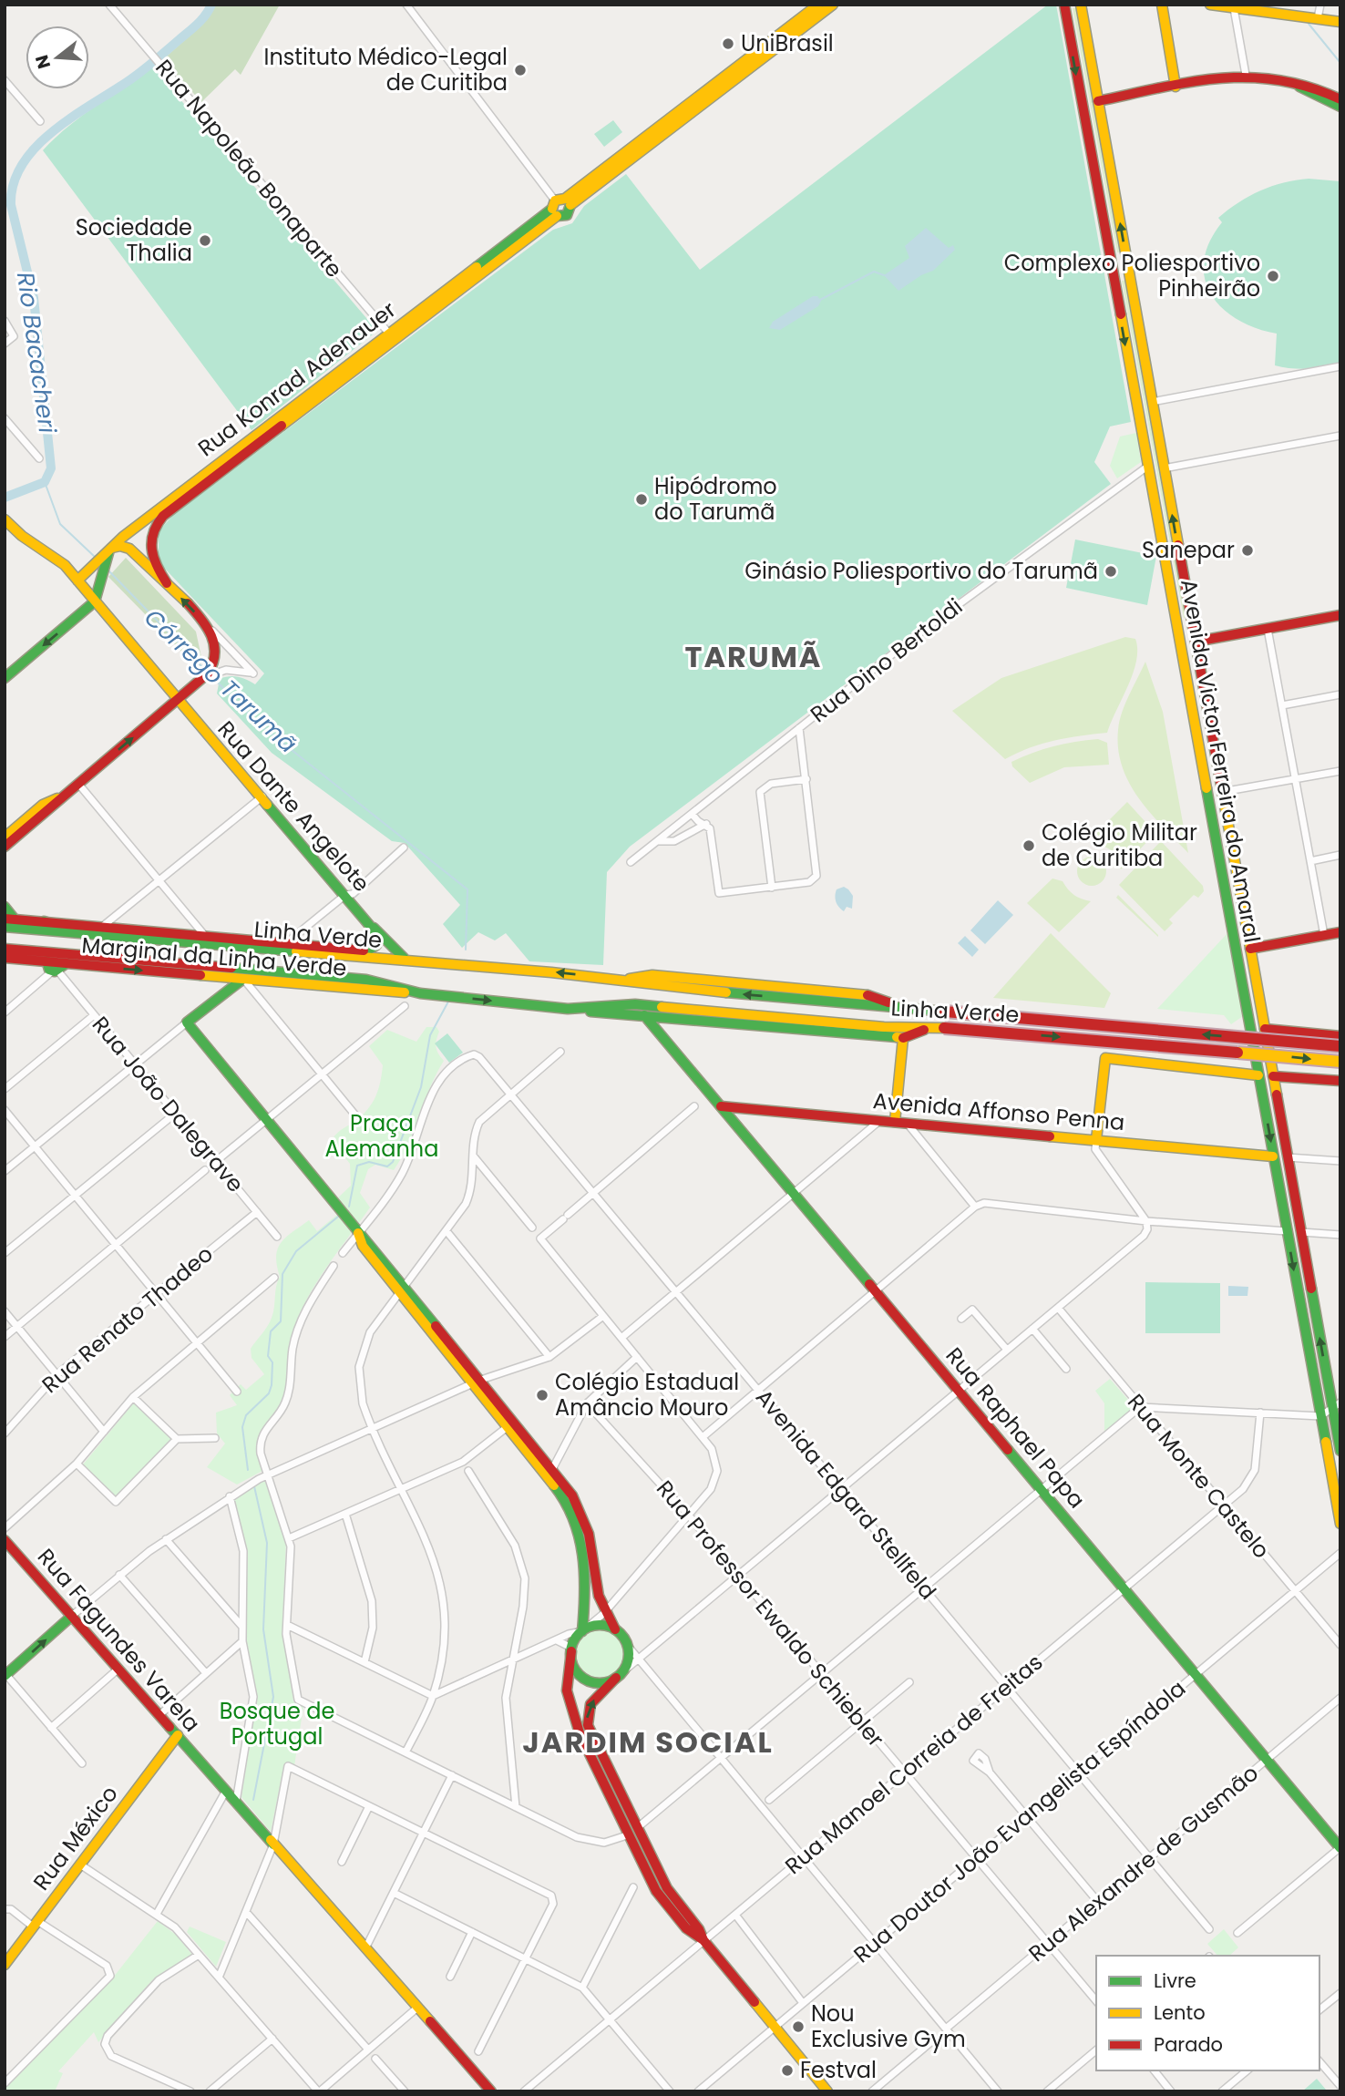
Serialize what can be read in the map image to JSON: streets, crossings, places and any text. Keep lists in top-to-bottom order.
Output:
{
  "streets": {
    "main road": [
      "Rua Konrad Adenauer",
      "Avenida Victor Ferreira do Amaral",
      "Rua Dante Angelote",
      "Linha Verde",
      "Marginal da Linha Verde",
      "Avenida Affonso Penna",
      "Rua Raphael Papa",
      "Rua Fagundes Varela",
      "Rua México"
    ],
    "street": [
      "Rua Napoleão Bonaparte",
      "Rua Dino Bertoldi",
      "Rua João Dalegrave",
      "Rua Renato Thadeo",
      "Rua Monte Castelo",
      "Avenida Edgard Stellfeld",
      "Rua Professor Ewaldo Schiebler",
      "Rua Manoel Correia de Freitas",
      "Rua Doutor João Evangelista Espíndola",
      "Rua Alexandre de Gusmão"
    ]
  },
  "crossings": [
    ["Rua Napoleão Bonaparte", "Rua Konrad Adenauer"],
    ["Rua Konrad Adenauer", "Rua Dante Angelote"],
    ["Rua Dino Bertoldi", "Avenida Victor Ferreira do Amaral"],
    ["Avenida Victor Ferreira do Amaral", "Avenida Affonso Penna"],
    ["Rua Dante Angelote", "Marginal da Linha Verde"],
    ["Linha Verde", "Marginal da Linha Verde"],
    ["Linha Verde", "Rua Raphael Papa"],
    ["Marginal da Linha Verde", "Rua João Dalegrave"],
    ["Rua João Dalegrave", "Rua Renato Thadeo"],
    ["Avenida Affonso Penna", "Rua Raphael Papa"],
    ["Rua Raphael Papa", "Rua Manoel Correia de Freitas"],
    ["Rua Raphael Papa", "Rua Doutor João Evangelista Espíndola"],
    ["Rua Raphael Papa", "Rua Alexandre de Gusmão"],
    ["Rua Monte Castelo", "Rua Manoel Correia de Freitas"],
    ["Rua Monte Castelo", "Rua Doutor João Evangelista Espíndola"],
    ["Avenida Edgard Stellfeld", "Rua Manoel Correia de Freitas"],
    ["Avenida Edgard Stellfeld", "Rua Doutor João Evangelista Espíndola"],
    ["Avenida Edgard Stellfeld", "Rua Alexandre de Gusmão"],
    ["Rua Professor Ewaldo Schiebler", "Rua Manoel Correia de Freitas"],
    ["Rua Professor Ewaldo Schiebler", "Rua Doutor João Evangelista Espíndola"],
    ["Rua Professor Ewaldo Schiebler", "Rua Alexandre de Gusmão"],
    ["Rua Fagundes Varela", "Rua México"]
  ],
  "districts": ["TARUMÃ", "JARDIM SOCIAL"],
  "water": ["Rio Bacacheri", "Córrego Tarumã"],
  "parks": ["Praça Alemanha", "Bosque de Portugal"],
  "places": [
    "UniBrasil",
    "Instituto Médico-Legal de Curitiba",
    "Sociedade Thalia",
    "Complexo Poliesportivo Pinheirão",
    "Hipódromo do Tarumã",
    "Sanepar",
    "Ginásio Poliesportivo do Tarumã",
    "Colégio Militar de Curitiba",
    "Colégio Estadual Amâncio Mouro",
    "Nou Exclusive Gym",
    "Festval"
  ],
  "legend": ["Livre", "Lento", "Parado"],
  "north": "left"
}
